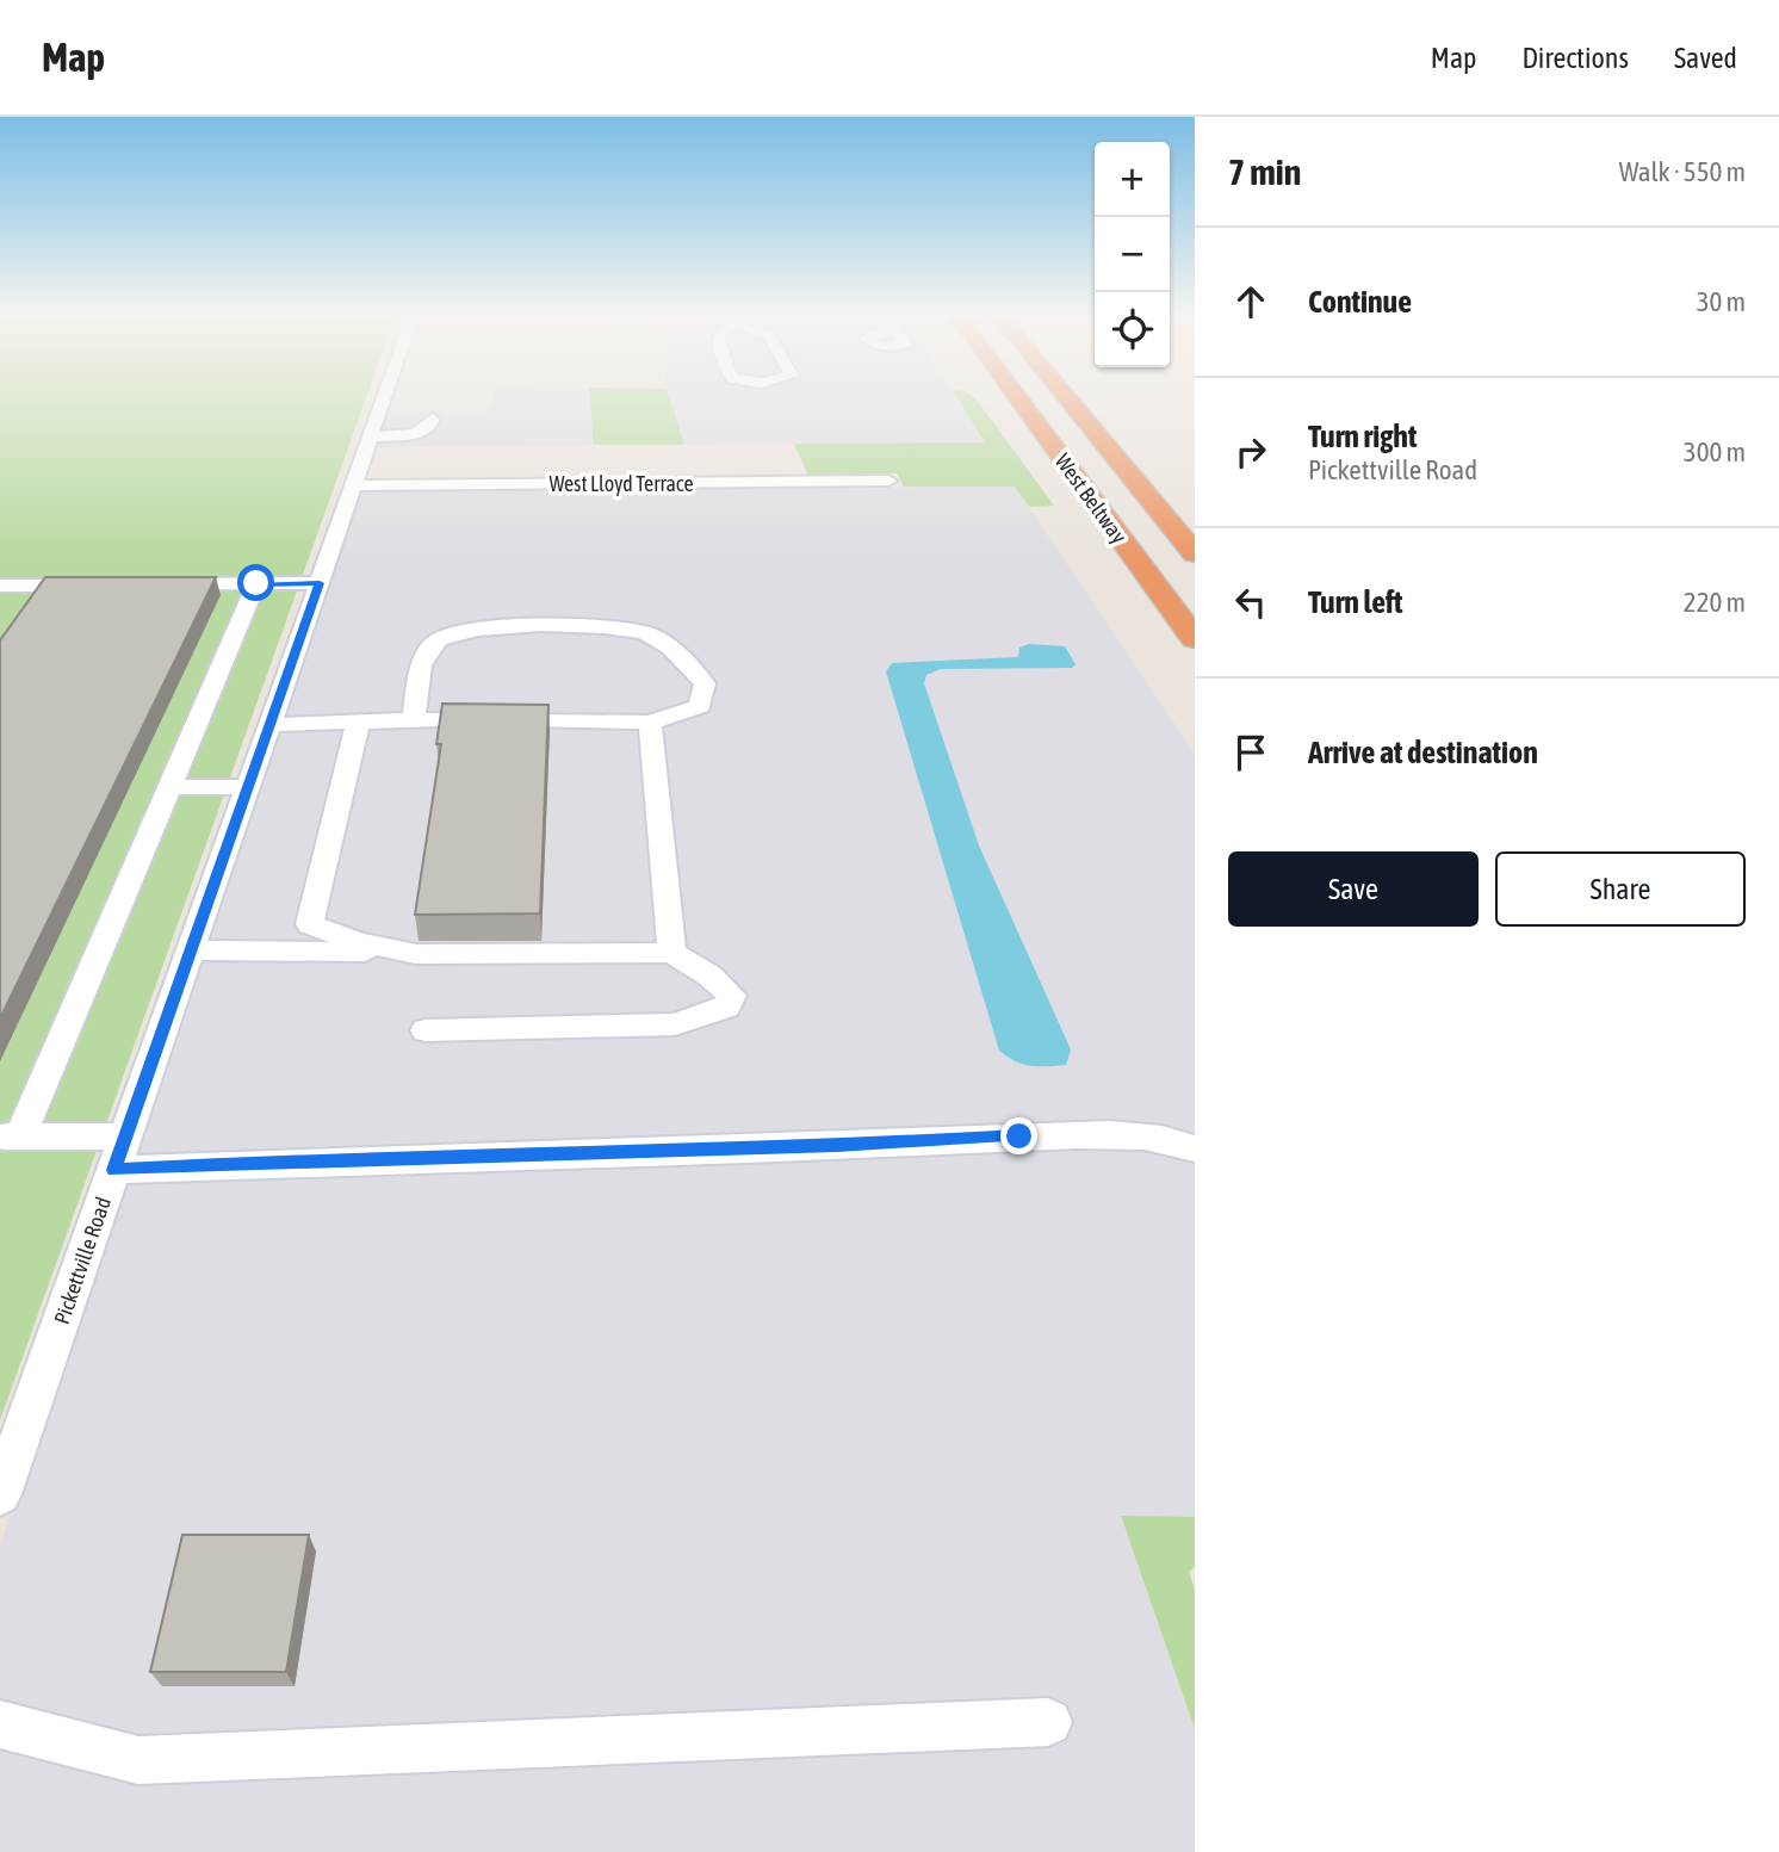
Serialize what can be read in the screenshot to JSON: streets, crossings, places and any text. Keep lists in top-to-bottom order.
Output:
{
  "streets": {
    "highway": ["West Beltway"],
    "street": ["West Lloyd Terrace", "Pickettville Road"]
  },
  "crossings": [
    ["West Lloyd Terrace", "Pickettville Road"]
  ],
  "page": {
    "header": "Map",
    "nav": ["Map", "Directions", "Saved"],
    "heading": ["7 min", "Walk · 550 m"],
    "map_buttons": ["+", "−"],
    "list": [
      ["Continue", "30 m"],
      ["Turn right", "Pickettville Road", "300 m"],
      ["Turn left", "220 m"],
      "Arrive at destination"
    ],
    "buttons": ["Save", "Share"]
  }
}
